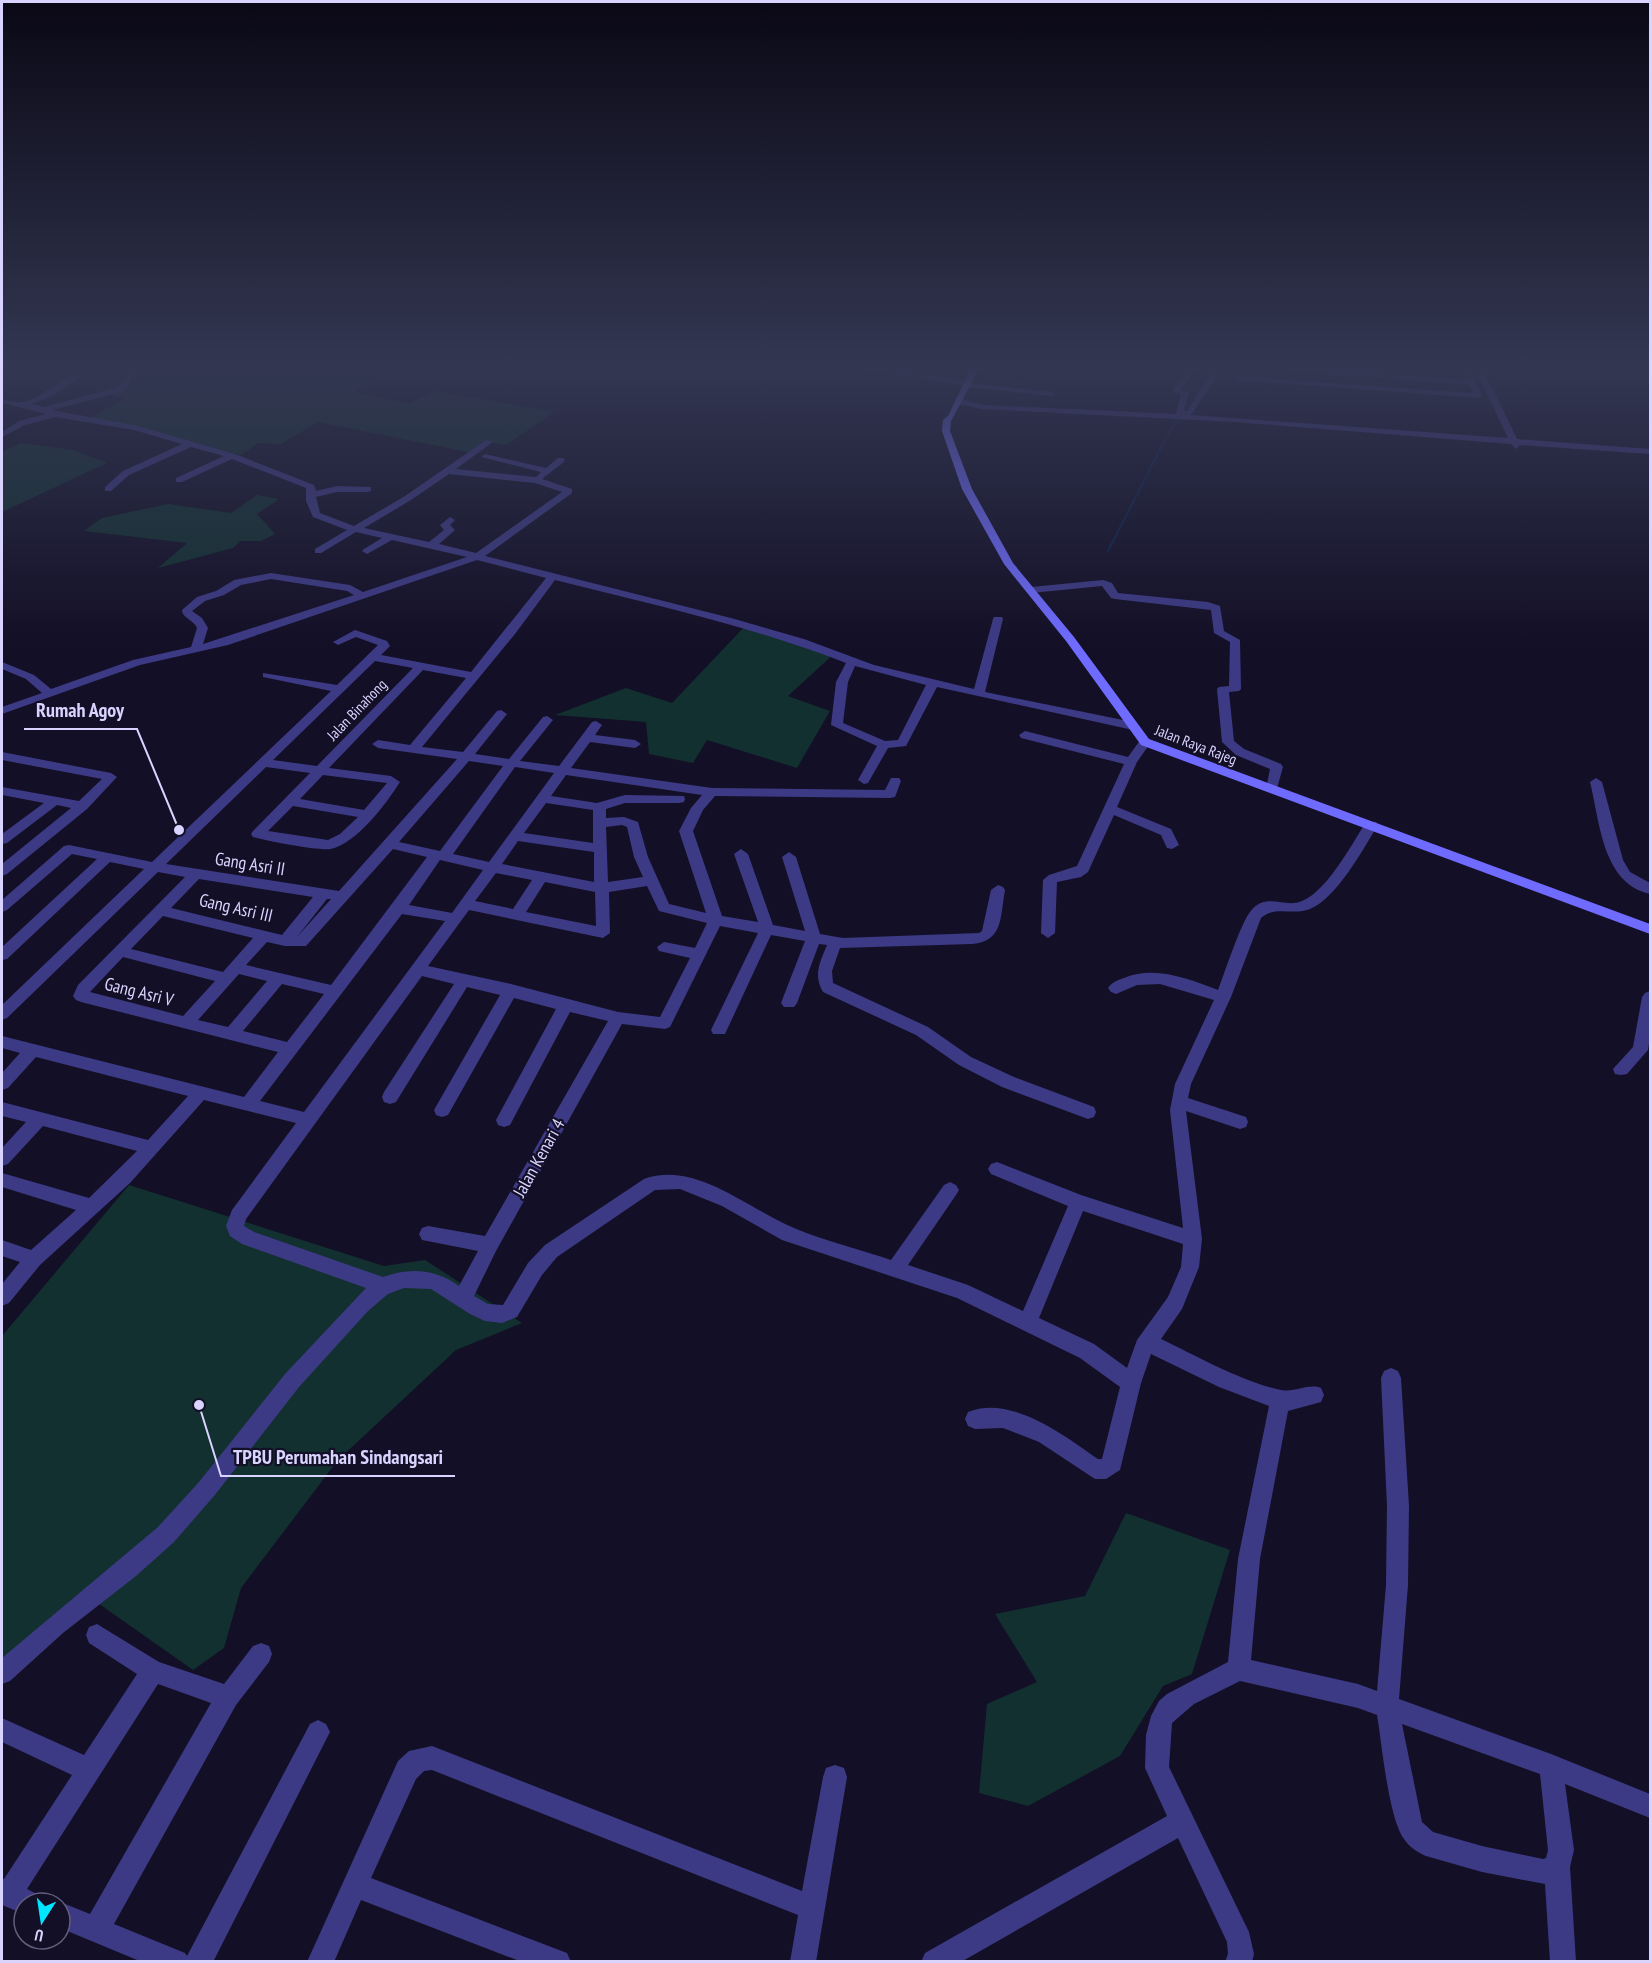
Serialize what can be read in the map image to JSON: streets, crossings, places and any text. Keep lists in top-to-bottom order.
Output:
{
  "streets": {
    "main road": ["Jalan Raya Rajeg"],
    "street": [
      "Jalan Binahong",
      "Gang Asri II",
      "Gang Asri III",
      "Gang Asri V",
      "Jalan Kenari 4"
    ]
  },
  "crossings": [
    ["Gang Asri II", "Gang Asri III"]
  ],
  "places": ["Rumah Agoy", "TPBU Perumahan Sindangsari"],
  "north": "bottom"
}
